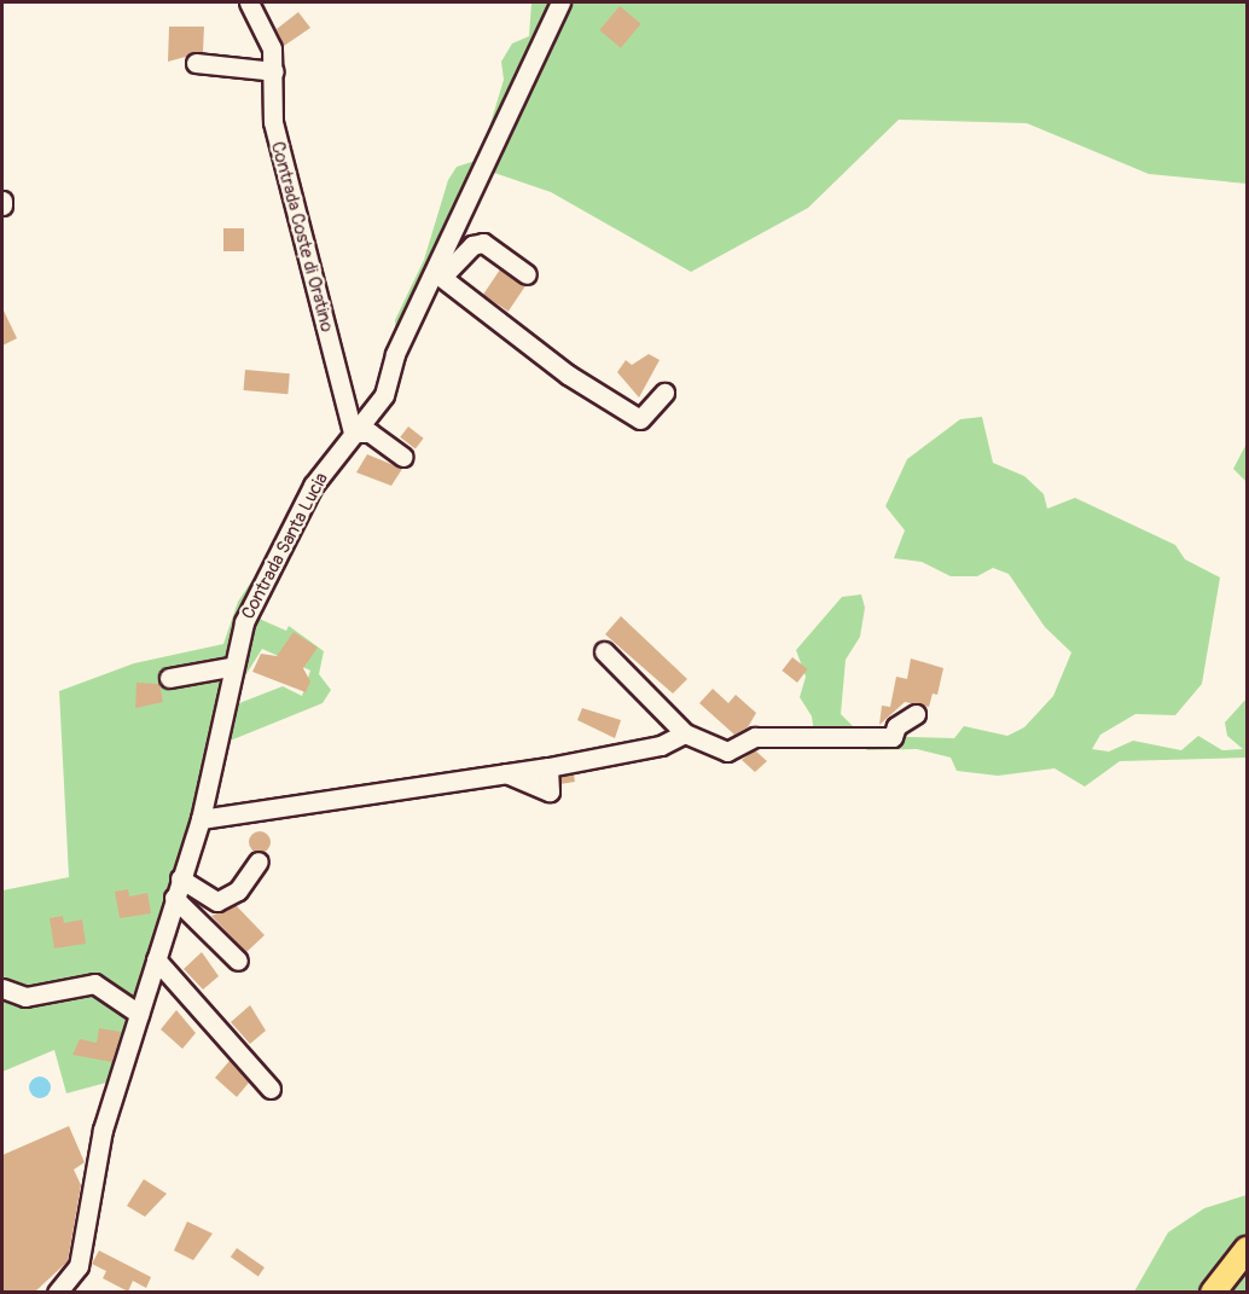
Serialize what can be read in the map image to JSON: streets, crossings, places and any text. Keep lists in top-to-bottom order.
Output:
{
  "streets": {
    "street": ["Contrada Coste di Oratino", "Contrada Santa Lucia"]
  },
  "crossings": [
    ["Contrada Coste di Oratino", "Contrada Santa Lucia"]
  ]
}
